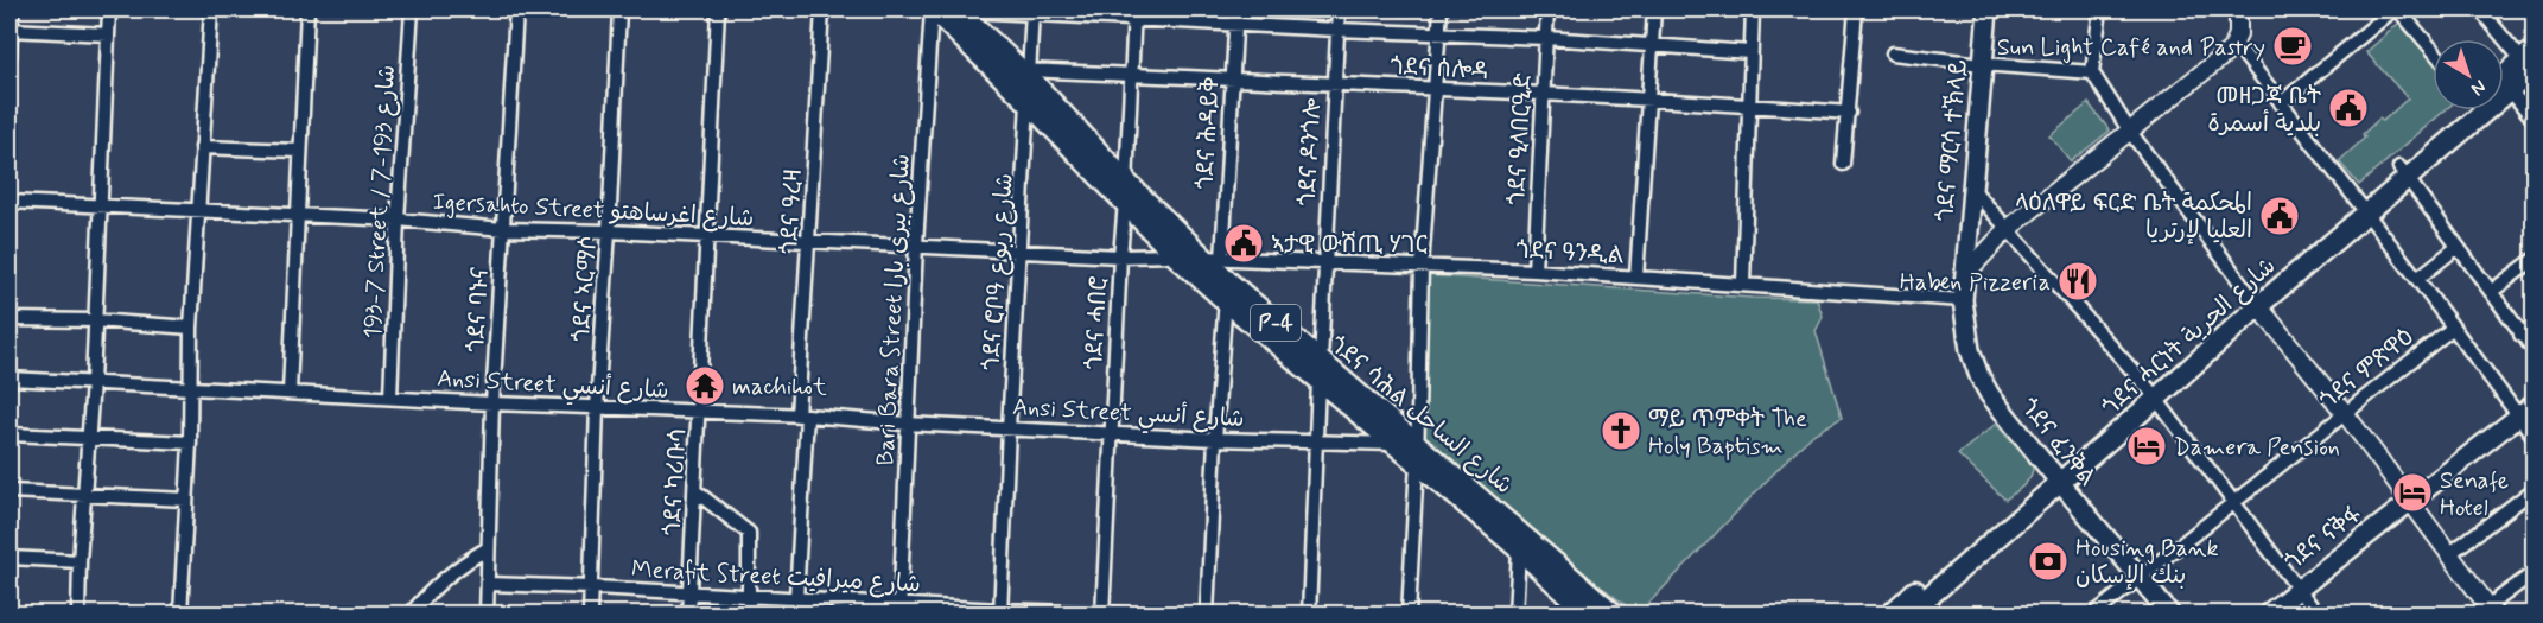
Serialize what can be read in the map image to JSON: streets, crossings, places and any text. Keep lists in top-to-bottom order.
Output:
{
  "streets": {
    "main road": [
      "ጎደና ማርሳ ተኽላይ",
      "P-4",
      "ጎደና ሓርነት شارع الحرية",
      "ጎደና ሳሕል شارع الساحل",
      "ጎደና ፈንቅል",
      "ጎደና ናቅፋ"
    ],
    "street": [
      "ጎደና ሰሎዳ",
      "ጎደና ሕዳይቅ",
      "ጎደና ዒላበርዒድ",
      "ጎደና ዶንጎሎ",
      "193-7 Street / شارع 193-7",
      "Igersahto Street شارع اغرساهتو",
      "ጎደና ዓረዛ",
      "ጎደና ዓንዲል",
      "ጎደና ሮቦዓ شارع ربوع",
      "ጎደና ኣርማሶ",
      "ጎደና ባኑና",
      "Bari Bara Street شارع بيرى بارا",
      "ጎደና ሓበሮ",
      "ጎደና ምጽዋዕ",
      "Ansi Street شارع أنسي",
      "ጎደና ካሪቡሳ",
      "Merafit Street شارع ميرافيت"
    ]
  },
  "crossings": [
    ["ጎደና ሰሎዳ", "ጎደና ሕዳይቅ"],
    ["ጎደና ሰሎዳ", "ጎደና ዒላበርዒድ"],
    ["ጎደና ሰሎዳ", "ጎደና ዶንጎሎ"],
    ["ጎደና ሰሎዳ", "ጎደና ሮቦዓ شارع ربوع"],
    ["ጎደና ሰሎዳ", "ጎደና ሓበሮ"],
    ["ጎደና ሰሎዳ", "ጎደና ሳሕል شارع الساحل"],
    ["ጎደና ሕዳይቅ", "ጎደና ዓንዲል"],
    ["ጎደና ሕዳይቅ", "ጎደና ሳሕል شارع الساحل"],
    ["ጎደና ዒላበርዒድ", "ጎደና ዓንዲል"],
    ["ጎደና ማርሳ ተኽላይ", "ጎደና ፈንቅል"],
    ["ጎደና ዶንጎሎ", "ጎደና ዓንዲል"],
    ["ጎደና ዶንጎሎ", "Ansi Street شارع أنسي"],
    ["ጎደና ዶንጎሎ", "ጎደና ሳሕል شارع الساحل"],
    ["193-7 Street / شارع 193-7", "Igersahto Street شارع اغرساهتو"],
    ["193-7 Street / شارع 193-7", "Ansi Street شارع أنسي"],
    ["Igersahto Street شارع اغرساهتو", "ጎደና ዓረዛ"],
    ["Igersahto Street شارع اغرساهتو", "ጎደና ዓንዲል"],
    ["Igersahto Street شارع اغرساهتو", "ጎደና ሮቦዓ شارع ربوع"],
    ["Igersahto Street شارع اغرساهتو", "ጎደና ኣርማሶ"],
    ["Igersahto Street شارع اغرساهتو", "ጎደና ባኑና"],
    ["Igersahto Street شارع اغرساهتو", "Bari Bara Street شارع بيرى بارا"],
    ["Igersahto Street شارع اغرساهتو", "ጎደና ሓበሮ"],
    ["Igersahto Street شارع اغرساهتو", "ጎደና ሳሕል شارع الساحل"],
    ["Igersahto Street شارع اغرساهتو", "ጎደና ካሪቡሳ"],
    ["ጎደና ዓረዛ", "Ansi Street شارع أنسي"],
    ["ጎደና ዓረዛ", "Merafit Street شارع ميرافيت"],
    ["ጎደና ዓንዲል", "ጎደና ሳሕል شارع الساحل"],
    ["ጎደና ዓንዲል", "ጎደና ፈንቅል"],
    ["ጎደና ሮቦዓ شارع ربوع", "Ansi Street شارع أنسي"],
    ["ጎደና ሮቦዓ شارع ربوع", "ጎደና ሳሕል شارع الساحل"],
    ["ጎደና ሮቦዓ شارع ربوع", "Merafit Street شارع ميرافيت"],
    ["ጎደና ኣርማሶ", "Ansi Street شارع أنسي"],
    ["ጎደና ኣርማሶ", "Merafit Street شارع ميرافيت"],
    ["ጎደና ባኑና", "Ansi Street شارع أنسي"],
    ["ጎደና ባኑና", "Merafit Street شارع ميرافيت"],
    ["Bari Bara Street شارع بيرى بارا", "Ansi Street شارع أنسي"],
    ["Bari Bara Street شارع بيرى بارا", "ጎደና ሳሕል شارع الساحل"],
    ["Bari Bara Street شارع بيرى بارا", "Merafit Street شارع ميرافيت"],
    ["ጎደና ሓበሮ", "Ansi Street شارع أنسي"],
    ["ጎደና ሓበሮ", "ጎደና ሳሕል شارع الساحل"],
    ["ጎደና ሓበሮ", "Merafit Street شارع ميرافيت"],
    ["ጎደና ሓርነት شارع الحرية", "ጎደና ፈንቅል"],
    ["ጎደና ምጽዋዕ", "ጎደና ፈንቅል"],
    ["Ansi Street شارع أنسي", "ጎደና ሳሕል شارع الساحل"],
    ["Ansi Street شارع أنسي", "ጎደና ካሪቡሳ"],
    ["ጎደና ካሪቡሳ", "Merafit Street شارع ميرافيت"]
  ],
  "places": {
    "cafe": ["Sun Light Café and Pastry"],
    "public building": ["መዘጋጃ ቤት بلدية أسمرة", "ላዕለዋይ ፍርድ ቤት المحكمة العليا لإرتريا", "ኣታዊ ውሽጢ ሃገር"],
    "restaurant": ["Haben Pizzeria"],
    "temple": ["machihot"],
    "church": ["ማይ ጥምቀት The Holy Baptism"],
    "hotel": ["Damera Pension", "Senafe Hotel"],
    "bank": ["Housing Bank بنك الإسكان"]
  },
  "north": "bottom right"
}
